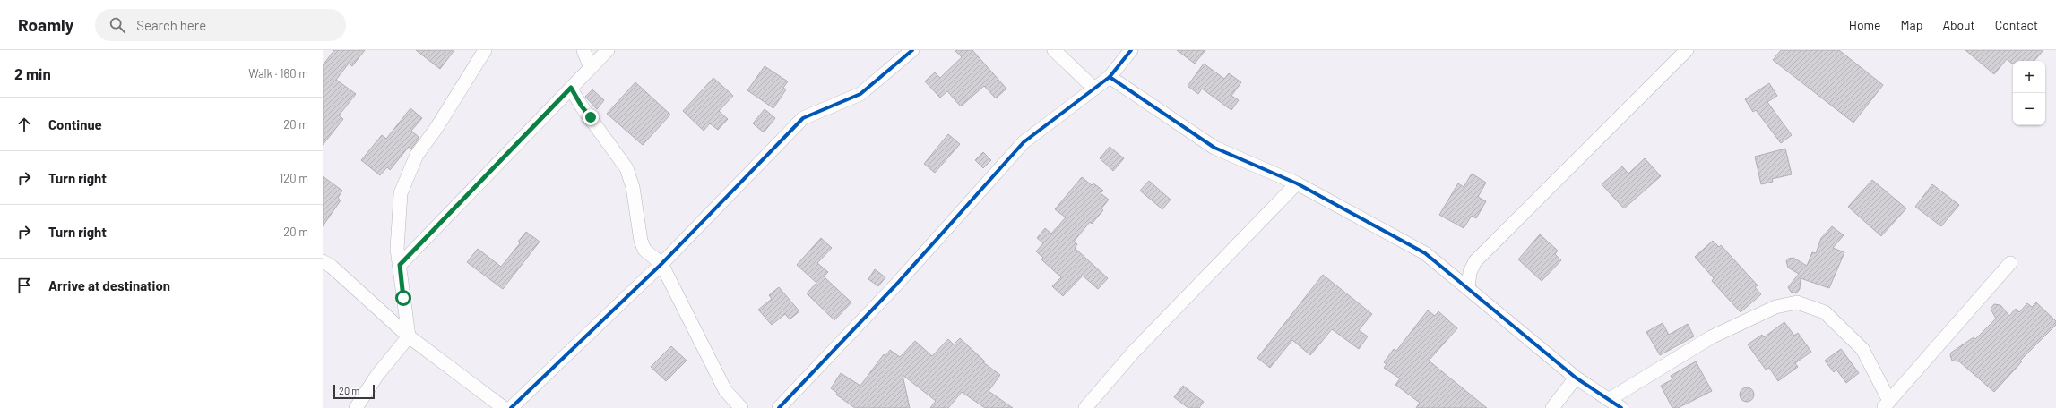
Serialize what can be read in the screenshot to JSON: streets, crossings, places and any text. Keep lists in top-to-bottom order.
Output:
{
  "scale_bar": "20 m",
  "page": {
    "header": "Roamly",
    "search": "Search here",
    "nav": [
      "Home",
      "Map",
      "About",
      "Contact"
    ],
    "heading": ["2 min", "Walk · 160 m"],
    "map_buttons": ["+", "−"],
    "list": [
      ["Continue", "20 m"],
      ["Turn right", "120 m"],
      ["Turn right", "20 m"],
      "Arrive at destination"
    ],
    "scale": "20 m"
  }
}
